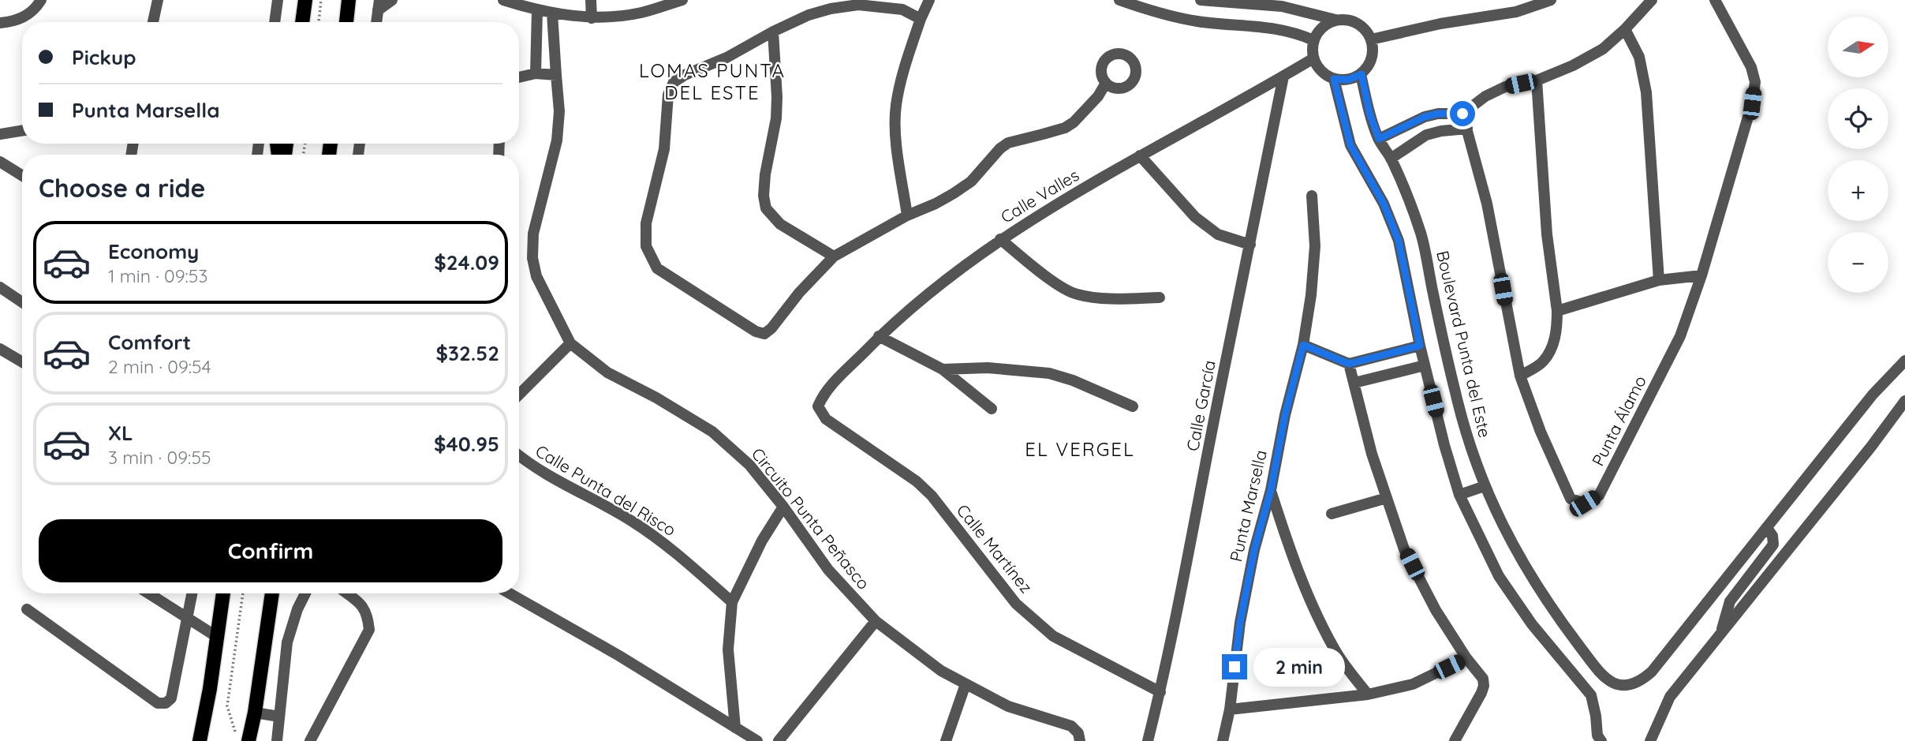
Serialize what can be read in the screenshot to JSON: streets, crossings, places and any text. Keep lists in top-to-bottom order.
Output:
{
  "streets": {
    "street": [
      "Calle Valles",
      "Boulevard Punta del Este",
      "Calle García",
      "Punta Álamo",
      "Calle Punta del Risco",
      "Punta Marsella",
      "Circuito Punta Peñasco",
      "Calle Martínez"
    ]
  },
  "crossings": [
    ["Calle Valles", "Boulevard Punta del Este"],
    ["Calle Valles", "Calle García"],
    ["Calle Valles", "Calle Martínez"],
    ["Calle García", "Calle Martínez"]
  ],
  "districts": ["LOMAS PUNTA DEL ESTE", "EL VERGEL"],
  "north": "right",
  "page": {
    "map_buttons": ["+", "−"],
    "banner": ["Pickup", "Punta Marsella"],
    "heading": "Choose a ride",
    "list": [
      {
        "name": "Economy",
        "note": "1 min · 09:53",
        "value": "$24.09"
      },
      {
        "name": "Comfort",
        "note": "2 min · 09:54",
        "value": "$32.52"
      },
      {
        "name": "XL",
        "note": "3 min · 09:55",
        "value": "$40.95"
      }
    ],
    "buttons": "Confirm",
    "bubble": "2 min"
  }
}
